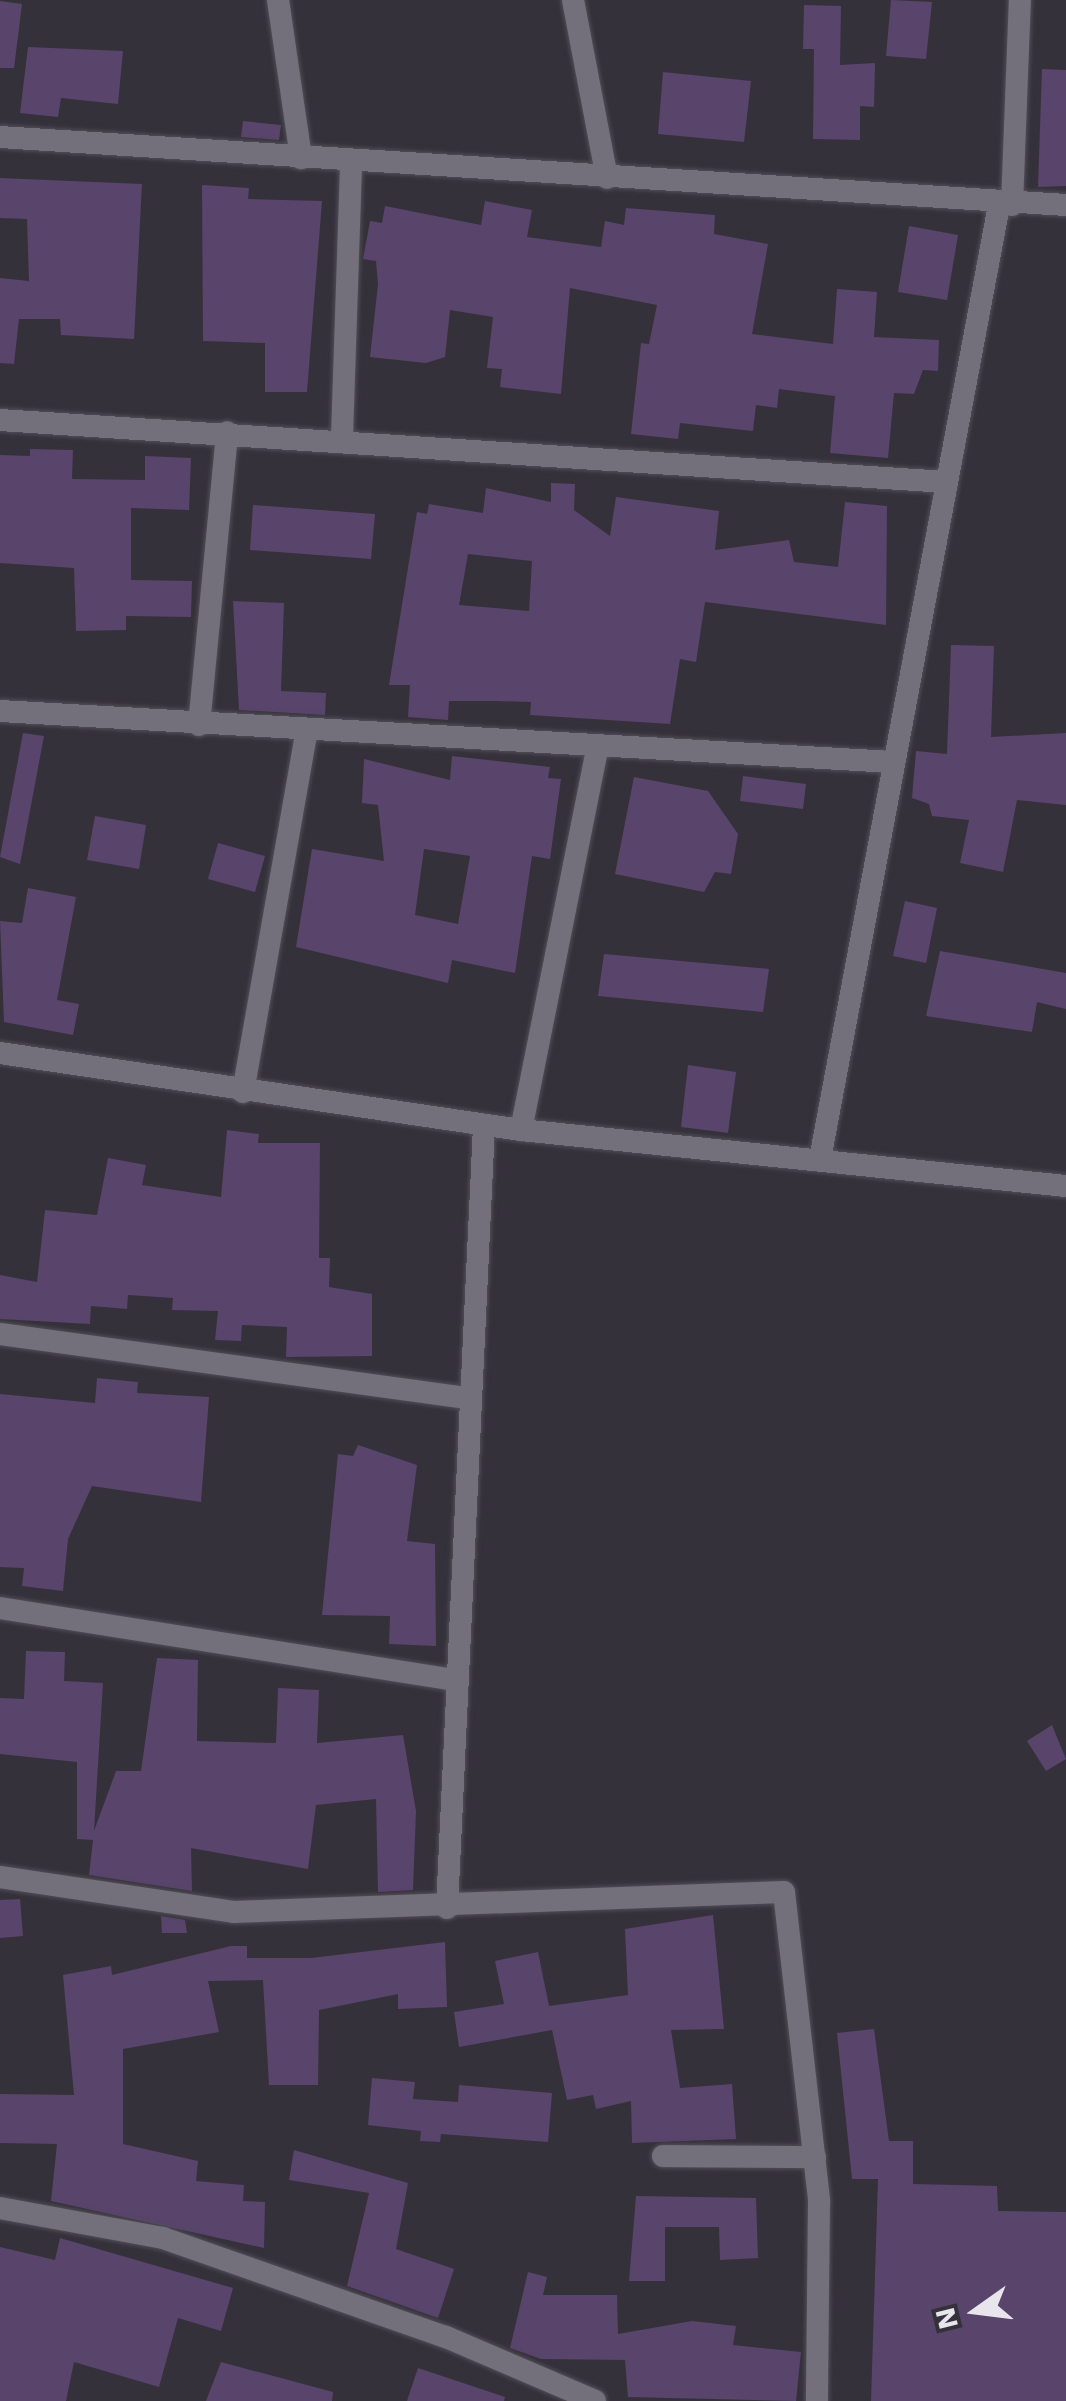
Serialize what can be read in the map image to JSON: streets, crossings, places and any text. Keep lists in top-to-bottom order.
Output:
{
  "north": "left"
}
